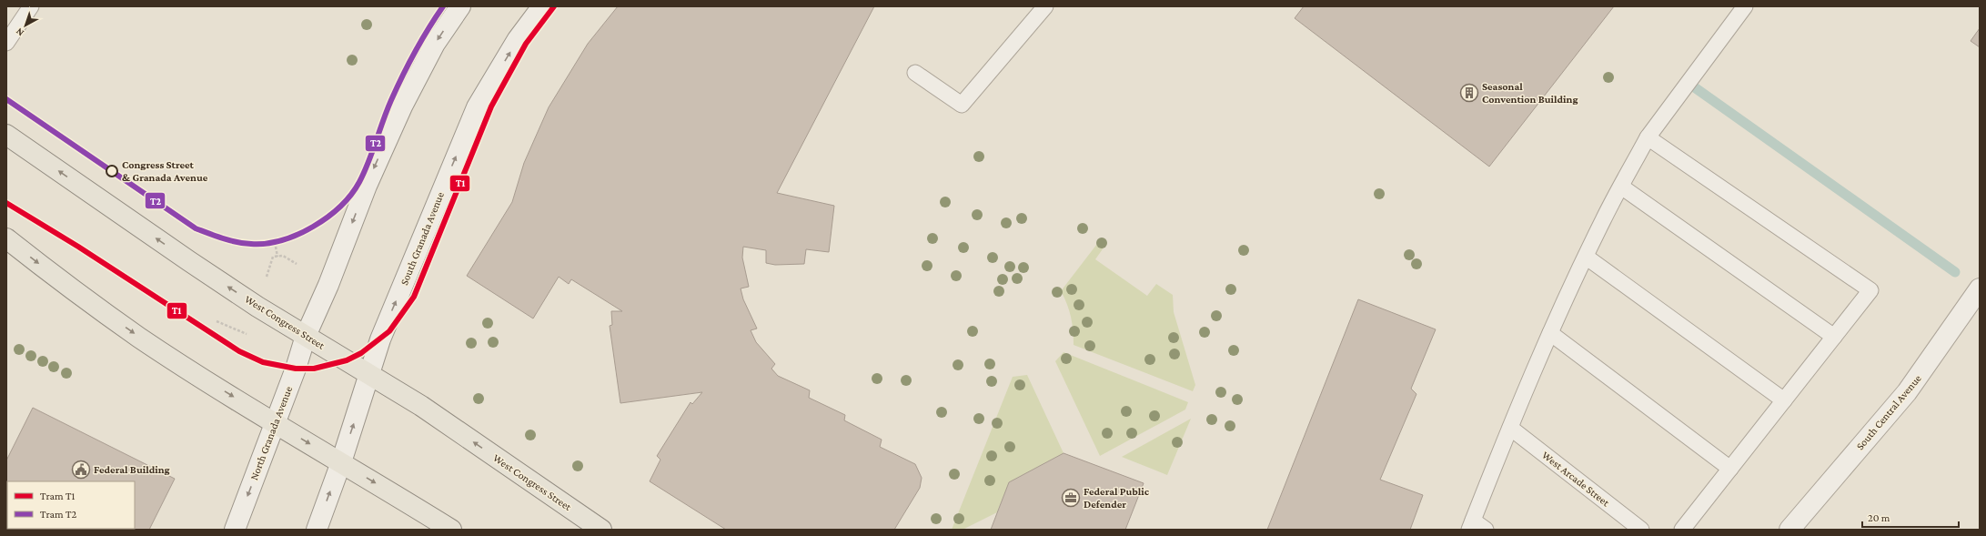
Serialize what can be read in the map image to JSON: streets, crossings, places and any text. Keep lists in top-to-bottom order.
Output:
{
  "streets": {
    "main road": ["West Congress Street"],
    "street": ["South Granada Avenue", "South Central Avenue", "North Granada Avenue"],
    "lane": ["West Arcade Street"]
  },
  "crossings": [
    ["South Granada Avenue", "West Congress Street"],
    ["West Congress Street", "North Granada Avenue"]
  ],
  "places": {
    "building": ["Seasonal Convention Building"],
    "other": ["Congress Street & Granada Avenue"],
    "public building": ["Federal Building"],
    "office": ["Federal Public Defender"]
  },
  "lines": ["tram line T1", "tram line T2"],
  "legend": ["Tram T1", "Tram T2"],
  "scale_bar": "20 m",
  "north": "bottom left"
}
